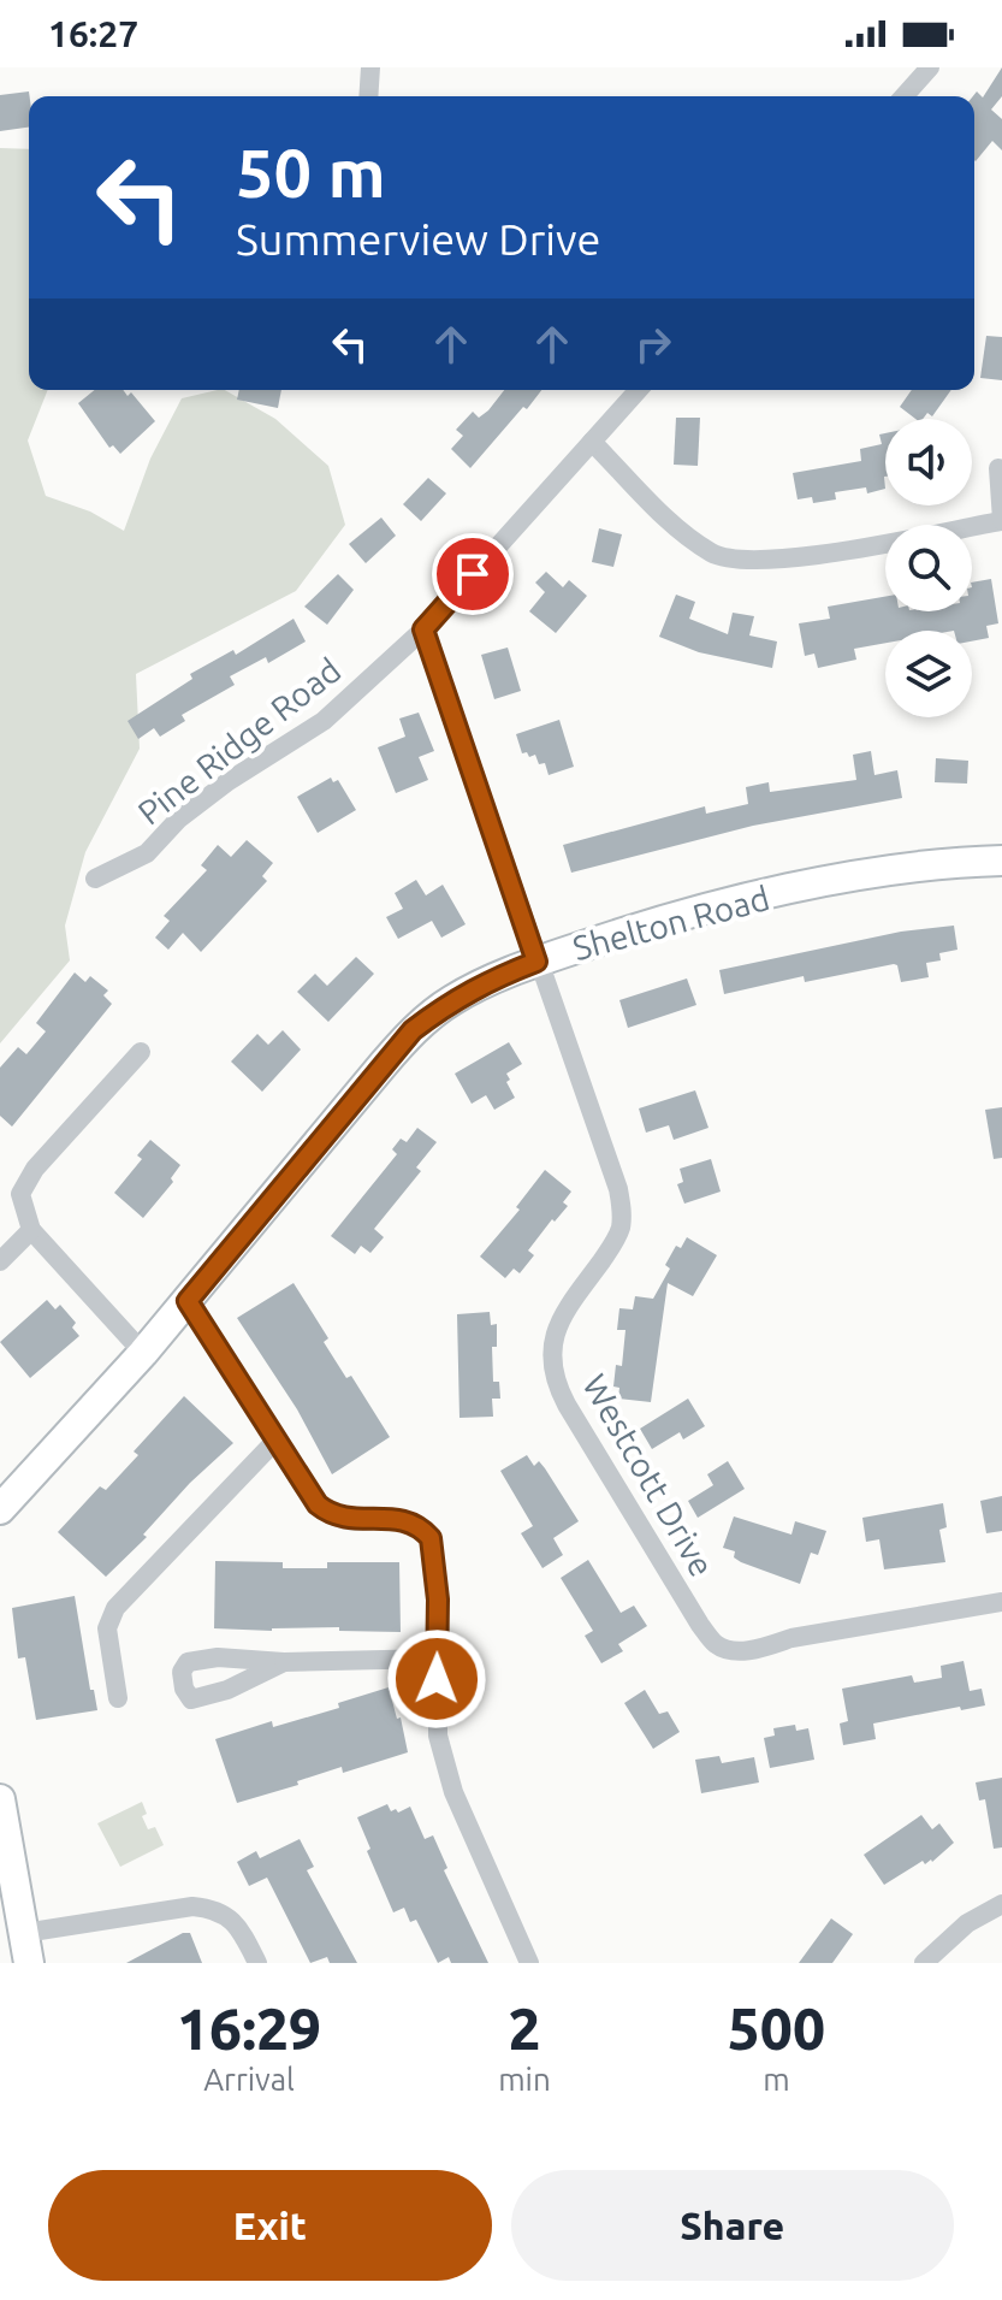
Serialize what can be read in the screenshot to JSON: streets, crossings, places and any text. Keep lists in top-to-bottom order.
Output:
{
  "streets": {
    "street": ["Pine Ridge Road", "Shelton Road", "Westcott Drive"]
  },
  "crossings": [
    ["Pine Ridge Road", "Westcott Drive"],
    ["Shelton Road", "Westcott Drive"]
  ],
  "page": {
    "status": "16:27",
    "turn": ["50 m", "Summerview Drive"],
    "eta": [
      "16:29",
      "Arrival",
      "2",
      "min",
      "500",
      "m"
    ],
    "buttons": ["Exit", "Share"]
  }
}
